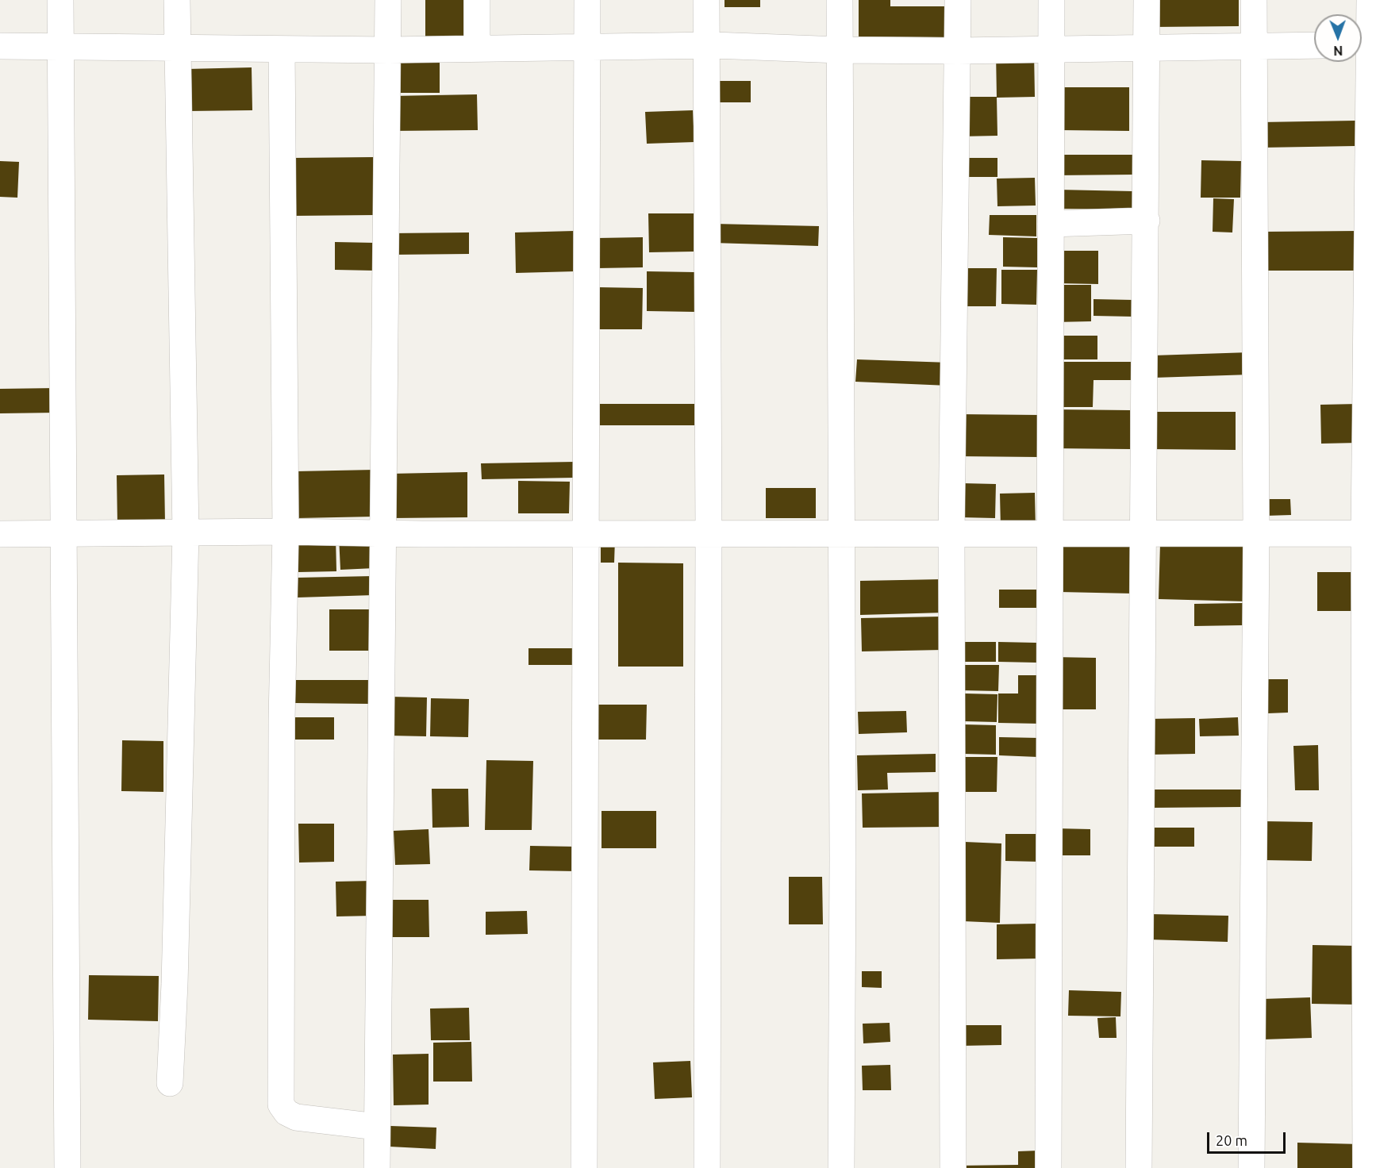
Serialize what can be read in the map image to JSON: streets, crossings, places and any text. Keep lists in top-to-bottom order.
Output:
{
  "scale_bar": "20 m",
  "north": "bottom"
}
